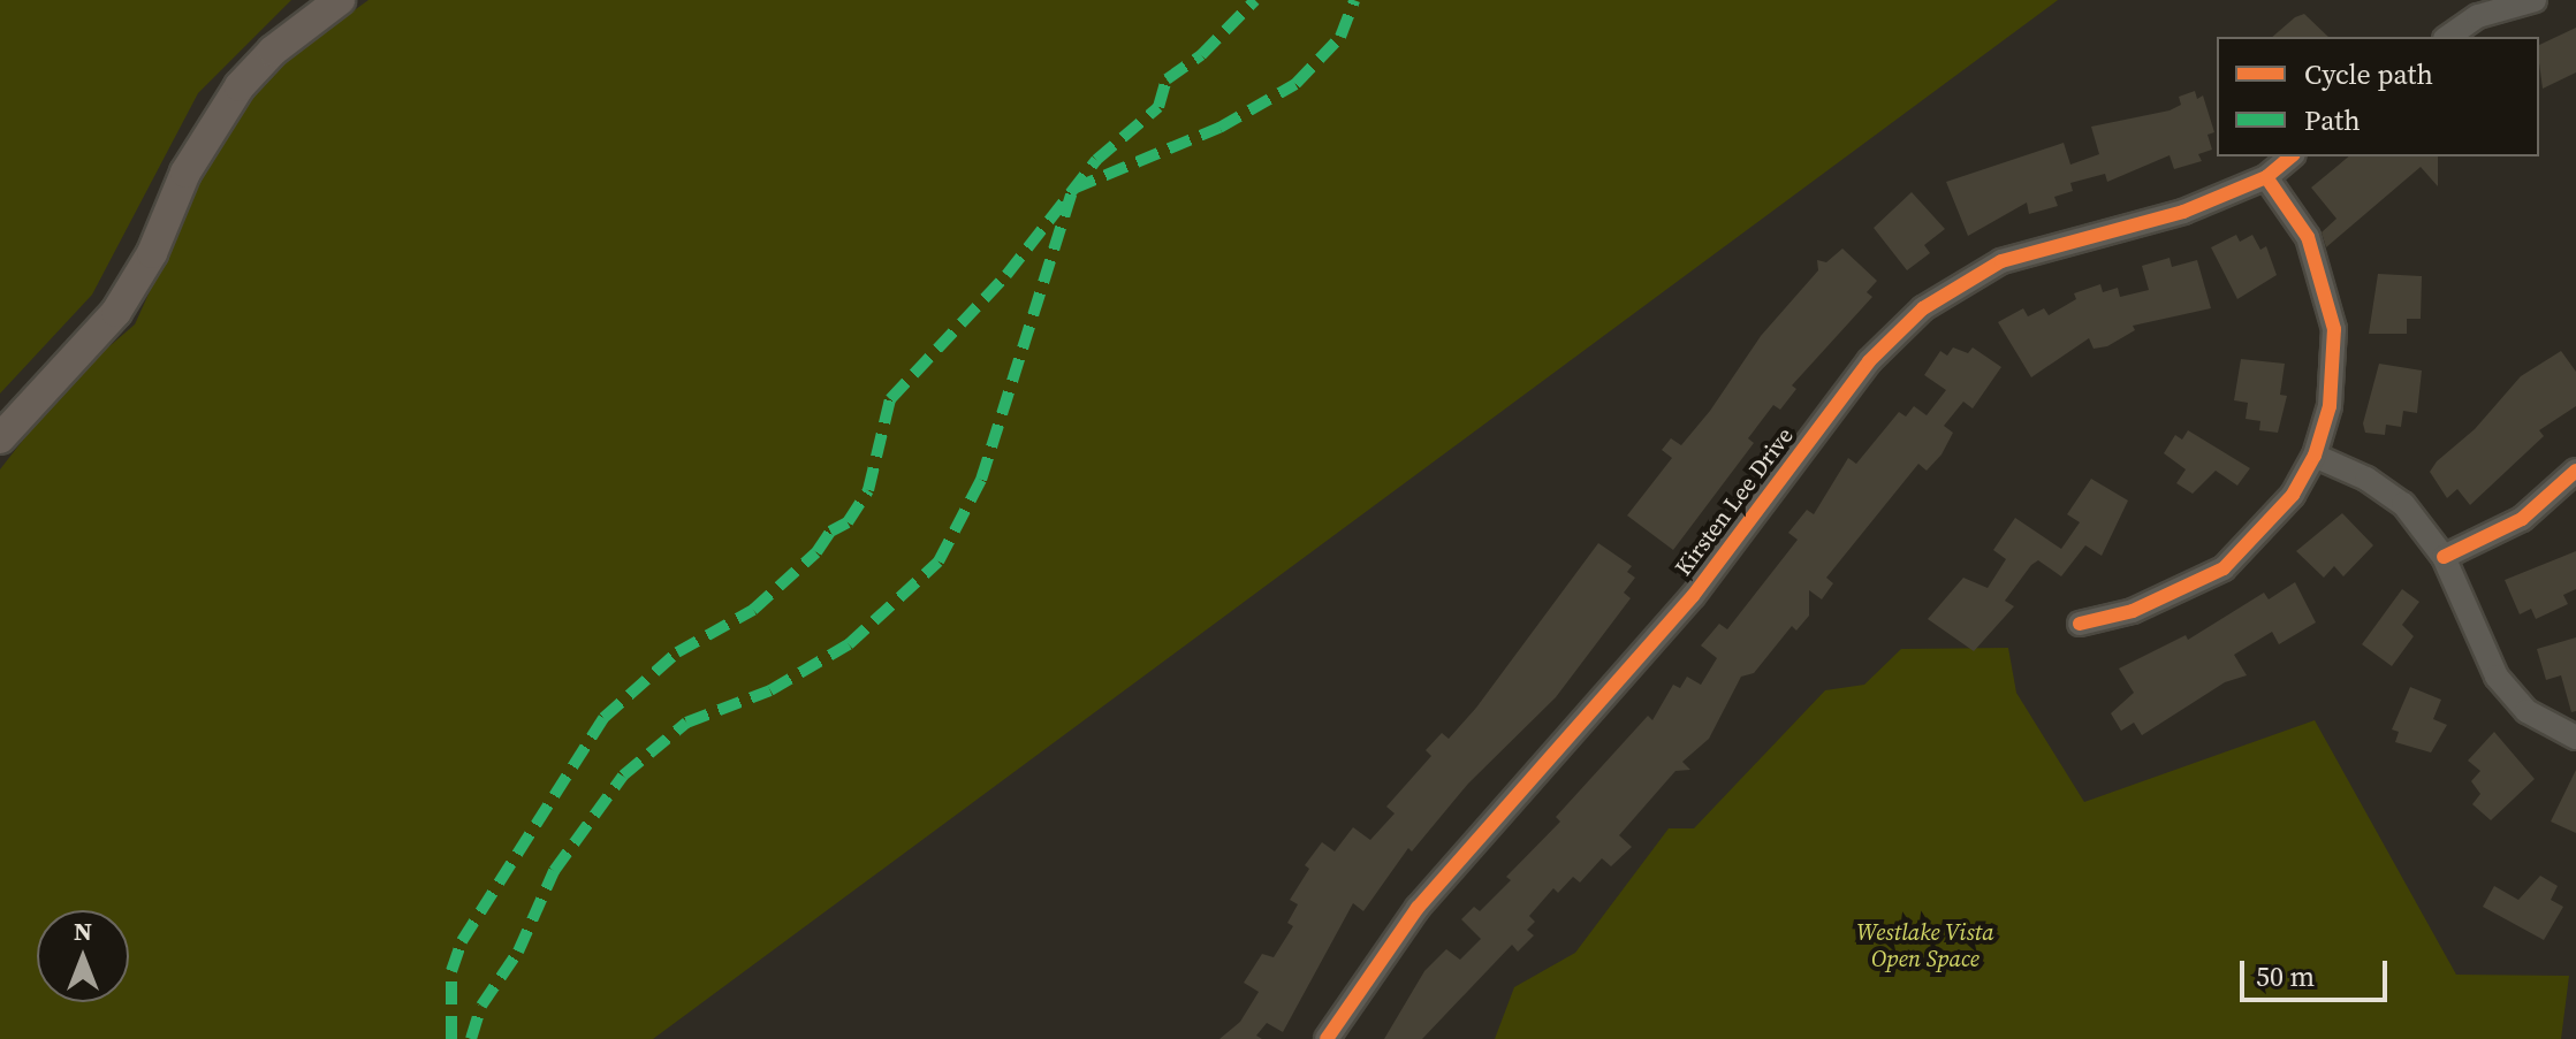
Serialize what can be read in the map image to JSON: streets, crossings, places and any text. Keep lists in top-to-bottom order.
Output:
{
  "streets": {
    "street": ["Kirsten Lee Drive"]
  },
  "parks": ["Westlake Vista Open Space"],
  "legend": ["Cycle path", "Path"],
  "scale_bar": "50 m",
  "north": "top"
}
